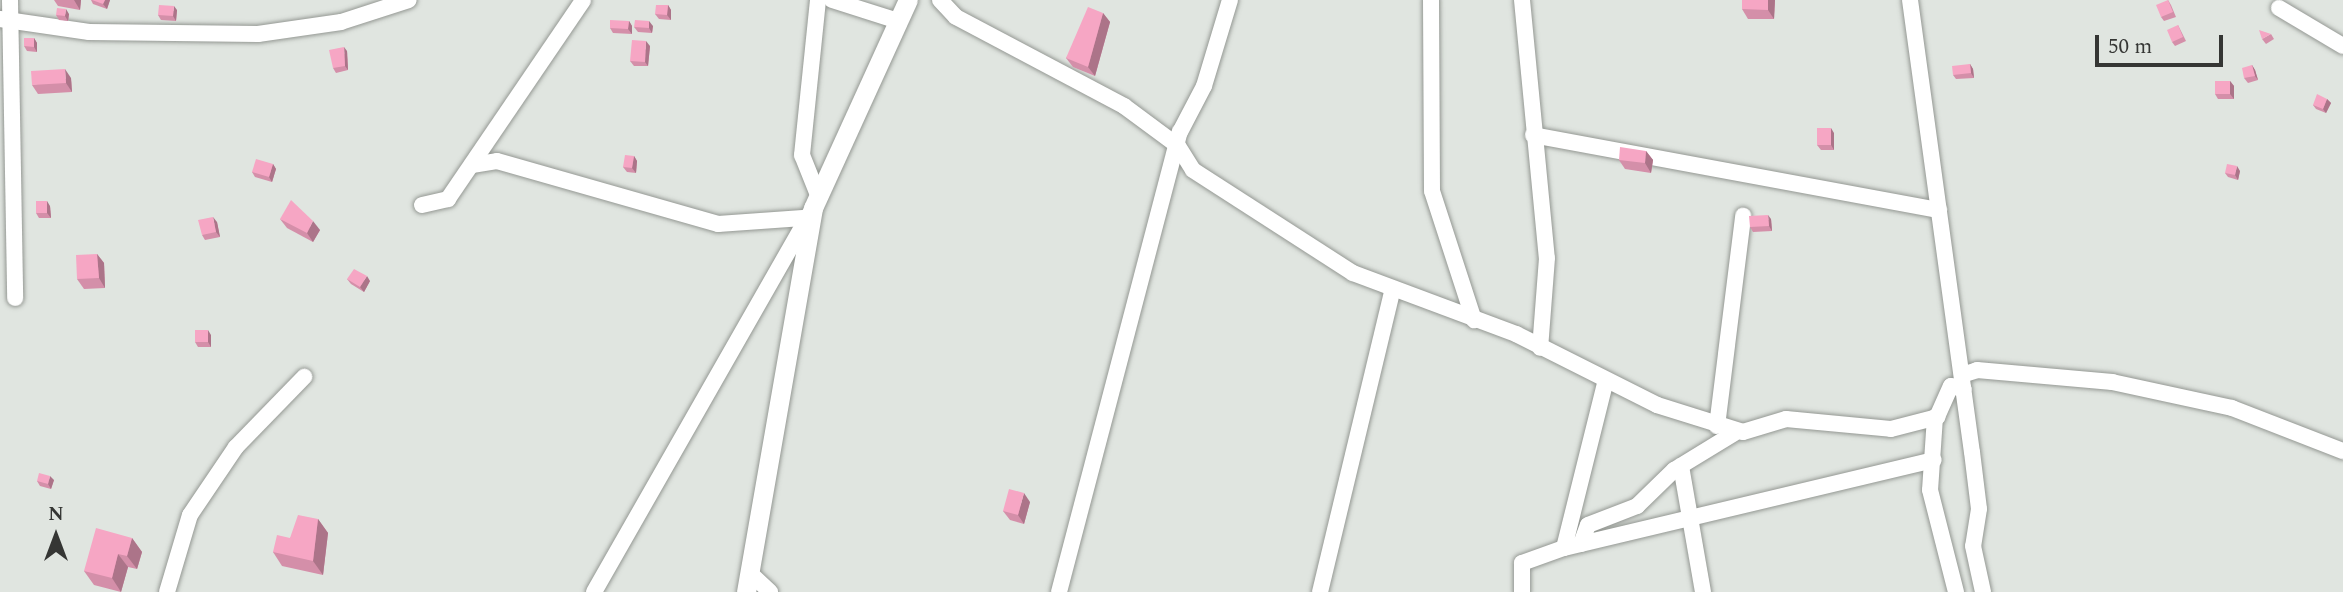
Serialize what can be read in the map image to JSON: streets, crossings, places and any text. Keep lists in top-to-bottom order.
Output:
{
  "scale_bar": "50 m",
  "north": "top"
}
